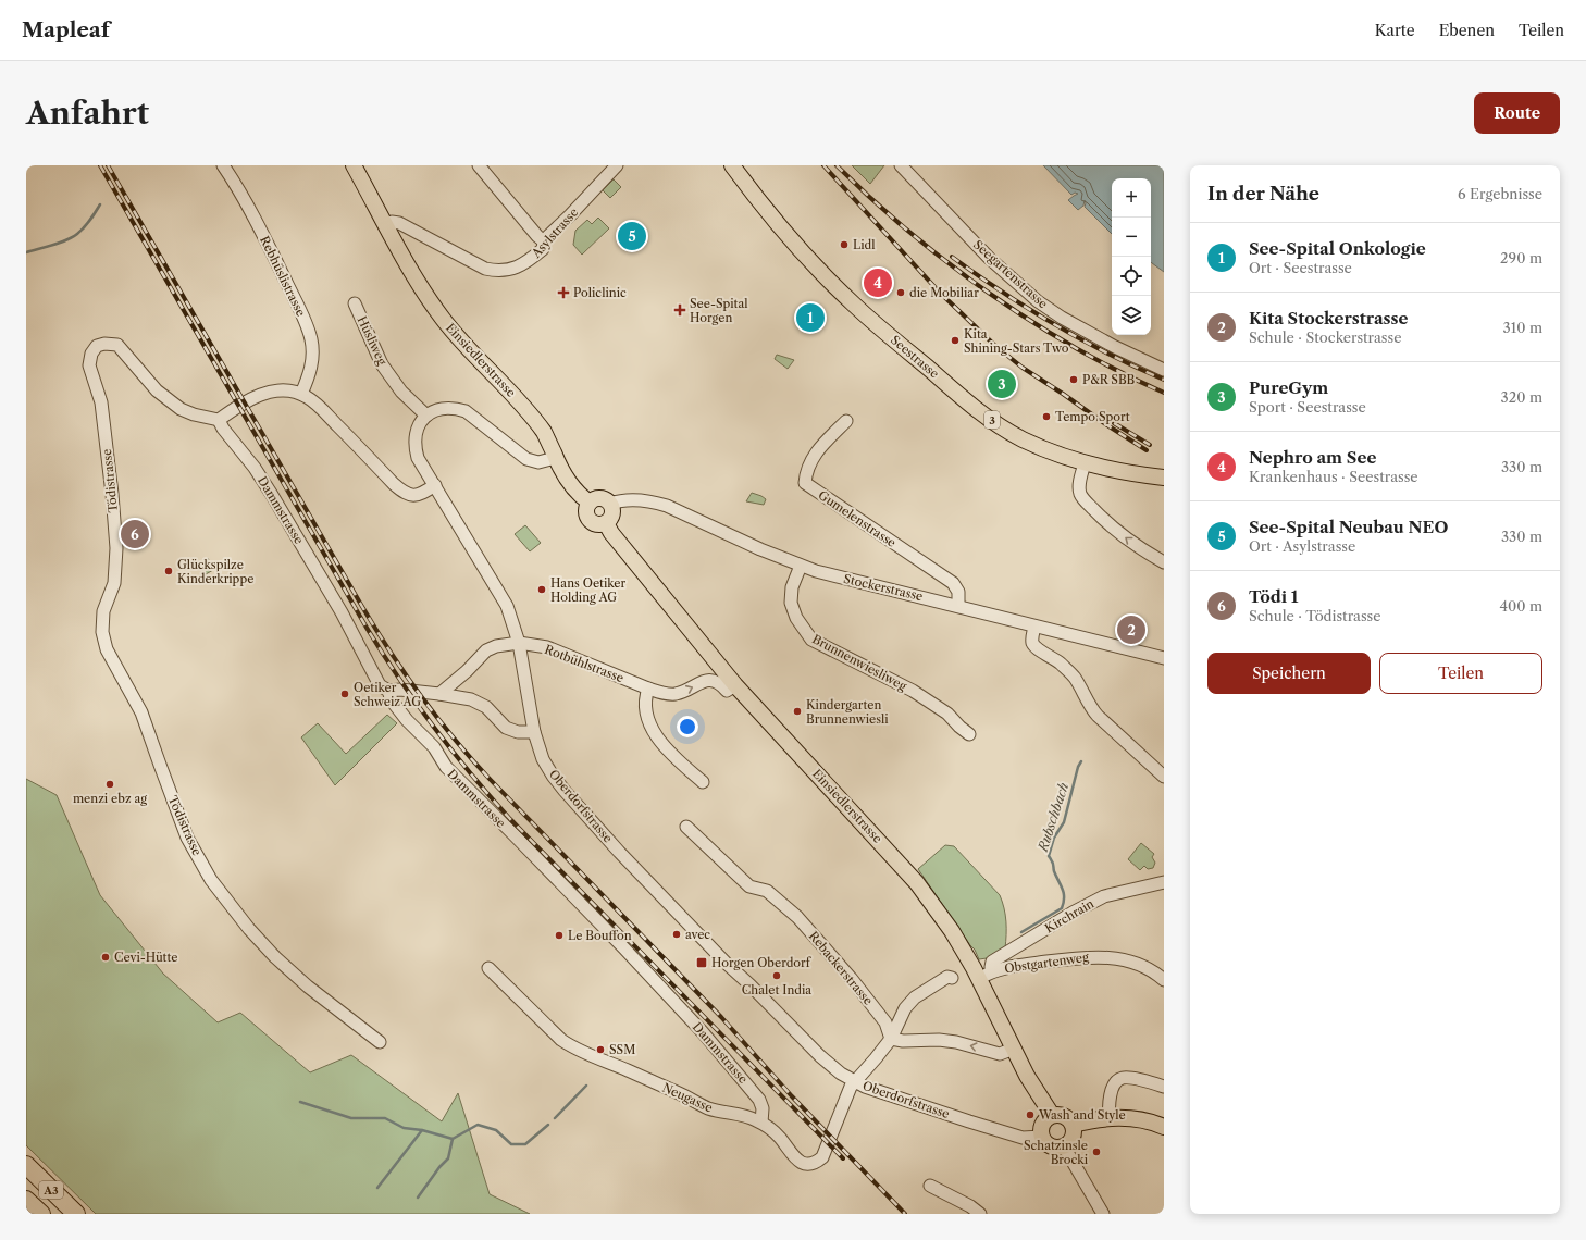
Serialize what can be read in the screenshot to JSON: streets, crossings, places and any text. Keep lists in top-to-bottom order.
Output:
{
  "streets": {
    "highway": ["A3"],
    "main road": ["Seestrasse", "Einsiedlerstrasse", "3"],
    "street": [
      "Asylstrasse",
      "Seegartenstrasse",
      "Rebhüslistrasse",
      "Hüsliweg",
      "Tödistrasse",
      "Dammstrasse",
      "Gumelenstrasse",
      "Stockerstrasse",
      "Brunnenwiesliweg",
      "Rotbühlstrasse",
      "Oberdorfstrasse",
      "Kirchrain",
      "Obstgartenweg",
      "Rebackerstrasse",
      "Neugasse"
    ]
  },
  "crossings": [
    ["Asylstrasse", "Einsiedlerstrasse"],
    ["Hüsliweg", "Oberdorfstrasse"],
    ["Einsiedlerstrasse", "Stockerstrasse"],
    ["Einsiedlerstrasse", "Rotbühlstrasse"],
    ["Einsiedlerstrasse", "Oberdorfstrasse"],
    ["Einsiedlerstrasse", "Obstgartenweg"],
    ["Tödistrasse", "Dammstrasse"],
    ["Dammstrasse", "Neugasse"],
    ["Gumelenstrasse", "Stockerstrasse"],
    ["Stockerstrasse", "Brunnenwiesliweg"],
    ["Rotbühlstrasse", "Oberdorfstrasse"],
    ["Oberdorfstrasse", "Neugasse"],
    ["Kirchrain", "Obstgartenweg"]
  ],
  "water": ["Rubschbach"],
  "places": {
    "other": [
      "Lidl",
      "die Mobiliar",
      "Kita Shining-Stars Two",
      "P&R SBB",
      "Tempo Sport",
      "Glückspilze Kinderkrippe",
      "Hans Oetiker Holding AG",
      "Oetiker Schweiz AG",
      "Kindergarten Brunnenwiesli",
      "menzi ebz ag",
      "avec",
      "Le Bouffon",
      "Cevi-Hütte",
      "Chalet India",
      "SSM",
      "Wash and Style",
      "Schatzinsle Brocki"
    ],
    "health": ["Policlinic", "See-Spital Horgen"],
    "transit": ["Horgen Oberdorf"]
  },
  "page": {
    "header": "Mapleaf",
    "nav": ["Karte", "Ebenen", "Teilen"],
    "buttons": [
      "Route",
      ["Speichern", "Teilen"]
    ],
    "title": "Anfahrt",
    "heading": ["In der Nähe", "6 Ergebnisse"],
    "map_buttons": ["+", "−"],
    "pins": [
      "5",
      "4",
      "1",
      "3",
      "6",
      "2"
    ],
    "list": [
      {
        "mark": "1",
        "name": "See-Spital Onkologie",
        "note": "Ort · Seestrasse",
        "value": "290 m"
      },
      {
        "mark": "2",
        "name": "Kita Stockerstrasse",
        "note": "Schule · Stockerstrasse",
        "value": "310 m"
      },
      {
        "mark": "3",
        "name": "PureGym",
        "note": "Sport · Seestrasse",
        "value": "320 m"
      },
      {
        "mark": "4",
        "name": "Nephro am See",
        "note": "Krankenhaus · Seestrasse",
        "value": "330 m"
      },
      {
        "mark": "5",
        "name": "See-Spital Neubau NEO",
        "note": "Ort · Asylstrasse",
        "value": "330 m"
      },
      {
        "mark": "6",
        "name": "Tödi 1",
        "note": "Schule · Tödistrasse",
        "value": "400 m"
      }
    ]
  }
}
